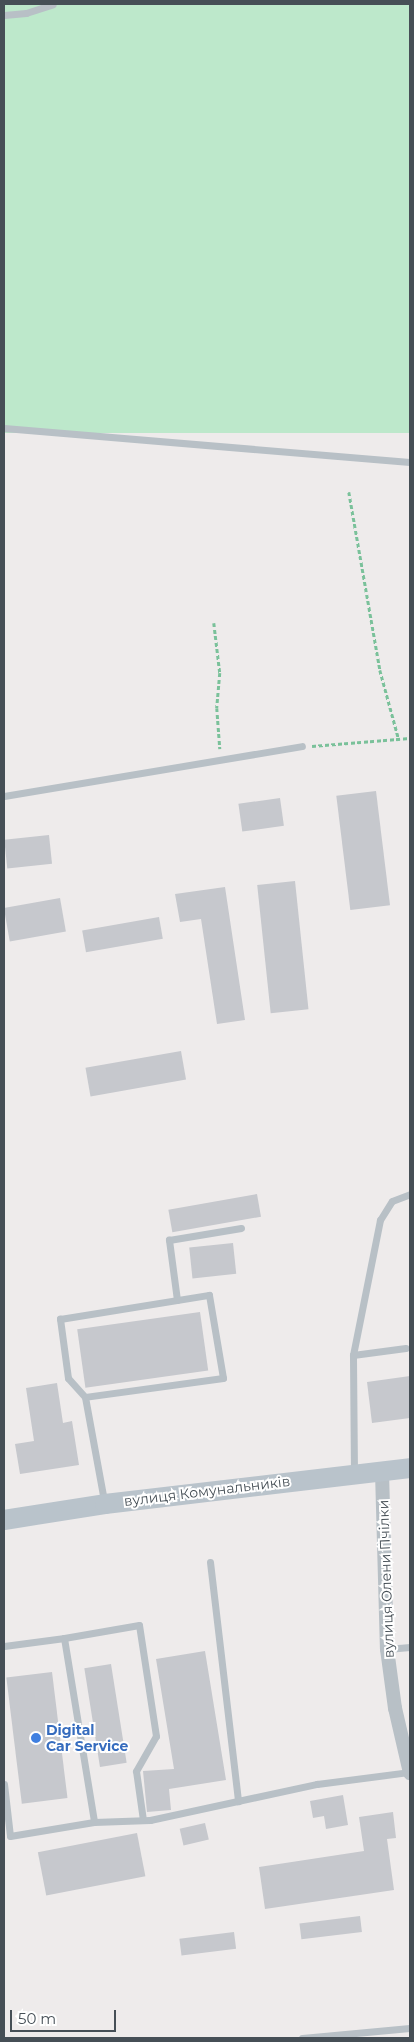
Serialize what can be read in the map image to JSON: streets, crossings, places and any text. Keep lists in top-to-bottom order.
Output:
{
  "streets": {
    "street": ["вулиця Комунальників", "вулиця Олени Пчілки"]
  },
  "crossings": [
    ["вулиця Комунальників", "вулиця Олени Пчілки"]
  ],
  "places": ["Digital Car Service"],
  "scale_bar": "50 m"
}
